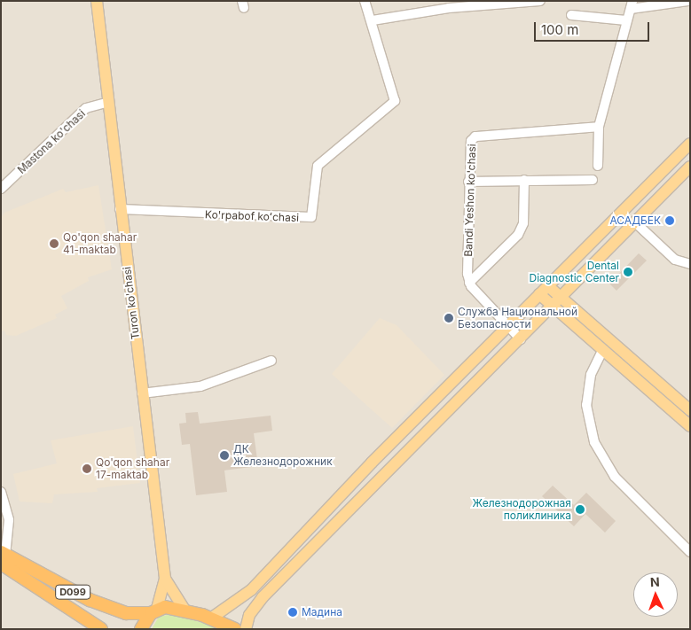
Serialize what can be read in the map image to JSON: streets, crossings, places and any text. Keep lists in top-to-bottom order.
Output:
{
  "streets": {
    "highway": ["D099"],
    "main road": ["Turon ko'chasi"],
    "street": ["Mastona ko'chasi", "Bandi Yeshon ko'chasi", "Ko'rpabof koʻchasi"]
  },
  "crossings": [
    ["Mastona ko'chasi", "Turon ko'chasi"],
    ["Ko'rpabof koʻchasi", "Turon ko'chasi"],
    ["Turon ko'chasi", "D099"]
  ],
  "places": [
    "АСАДБЕК",
    "Qo'qon shahar 41-maktab",
    "Dental Diagnostic Center",
    "Служба Национальной Безопасности",
    "ДК Железнодорожник",
    "Qo'qon shahar 17-maktab",
    "Железнодорожная поликлиника",
    "Мадина"
  ],
  "scale_bar": "100 m",
  "north": "top"
}
